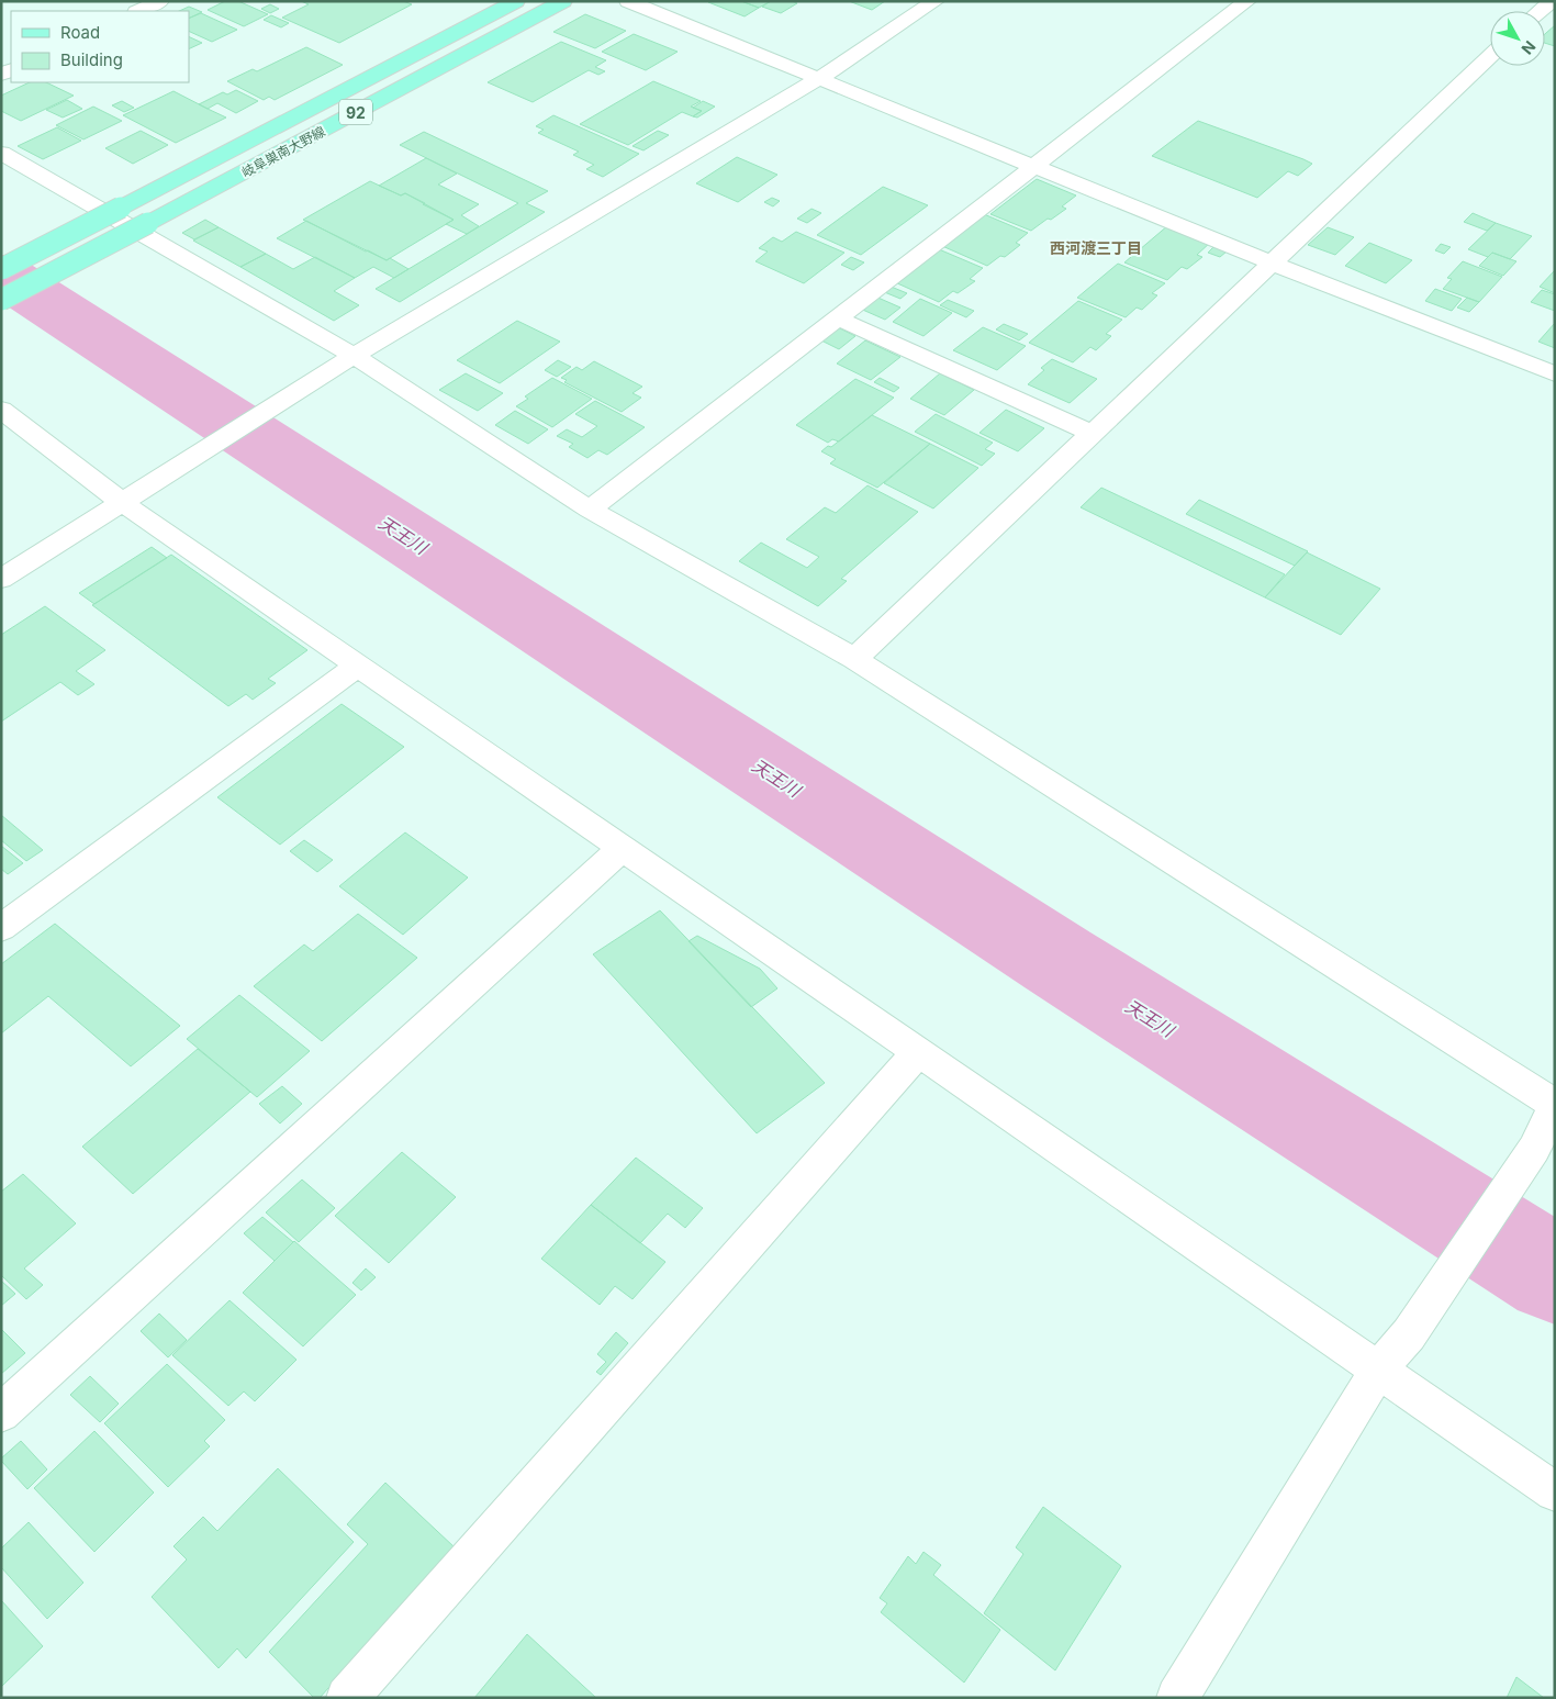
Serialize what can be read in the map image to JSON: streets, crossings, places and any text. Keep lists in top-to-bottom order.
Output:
{
  "streets": {
    "main road": ["92", "岐阜巣南大野線"]
  },
  "districts": ["西河渡三丁目"],
  "water": ["天王川"],
  "legend": ["Road", "Building"],
  "north": "bottom right"
}
